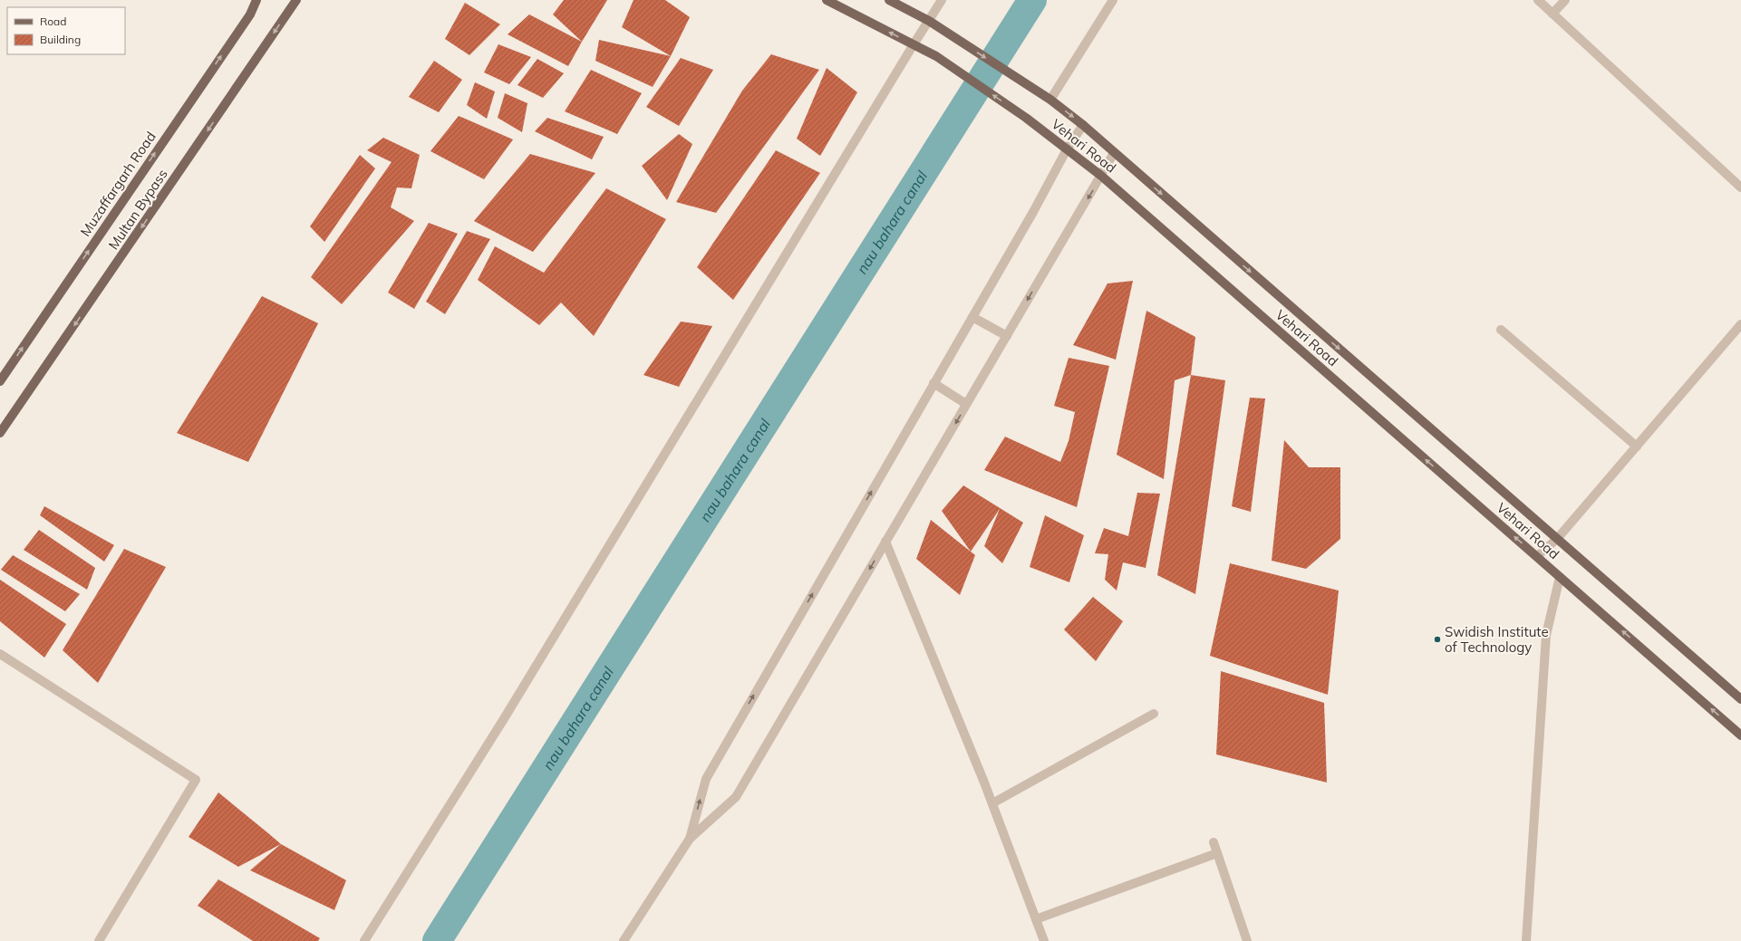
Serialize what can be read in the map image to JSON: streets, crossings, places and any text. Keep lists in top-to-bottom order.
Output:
{
  "streets": {
    "main road": ["Vehari Road", "Muzaffargarh Road", "Multan Bypass"]
  },
  "one_way": ["Muzaffargarh Road", "Multan Bypass"],
  "water": ["nau bahara canal"],
  "places": ["Swidish Institute of Technology"],
  "legend": ["Road", "Building"]
}
